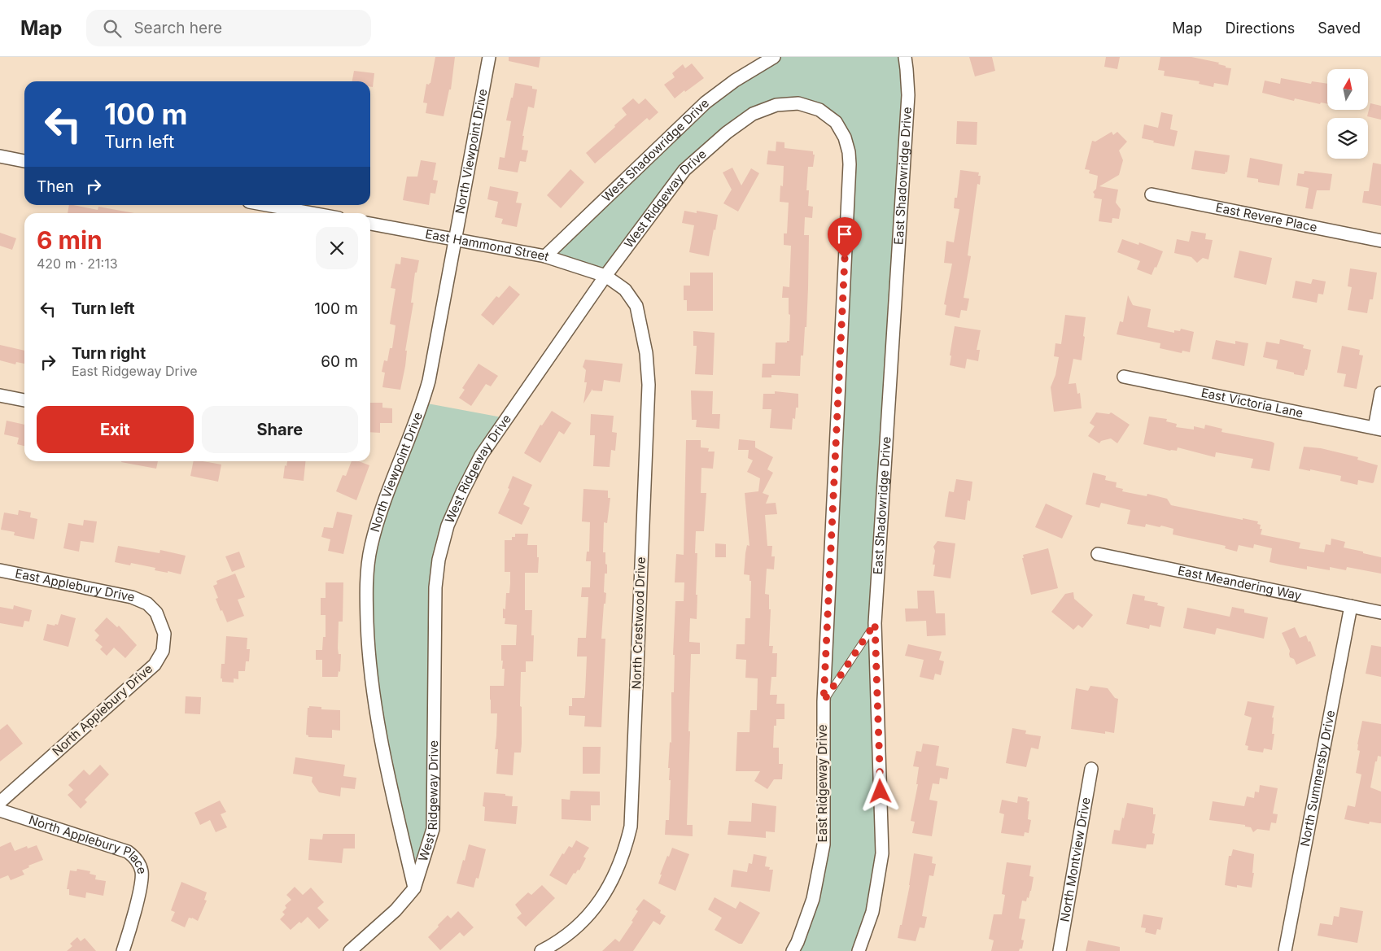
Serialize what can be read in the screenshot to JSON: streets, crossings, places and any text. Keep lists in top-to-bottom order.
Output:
{
  "streets": {
    "street": [
      "West Shadowridge Drive",
      "North Viewpoint Drive",
      "East Shadowridge Drive",
      "West Ridgeway Drive",
      "East Revere Place",
      "East Hammond Street",
      "East Victoria Lane",
      "East Meandering Way",
      "East Applebury Drive",
      "North Crestwood Drive",
      "North Applebury Drive",
      "North Summersby Drive",
      "East Ridgeway Drive",
      "North Applebury Place",
      "North Montview Drive"
    ]
  },
  "crossings": [
    ["West Shadowridge Drive", "East Hammond Street"],
    ["North Viewpoint Drive", "West Ridgeway Drive"],
    ["North Viewpoint Drive", "East Hammond Street"],
    ["West Ridgeway Drive", "East Hammond Street"],
    ["West Ridgeway Drive", "North Crestwood Drive"],
    ["West Ridgeway Drive", "East Ridgeway Drive"],
    ["East Hammond Street", "North Crestwood Drive"],
    ["East Meandering Way", "North Summersby Drive"],
    ["East Applebury Drive", "North Applebury Drive"]
  ],
  "north": "top",
  "page": {
    "header": "Map",
    "search": "Search here",
    "nav": ["Map", "Directions", "Saved"],
    "turn": ["100 m", "Turn left"],
    "then": "Then",
    "heading": ["6 min", "420 m · 21:13"],
    "list": [
      {
        "name": "Turn left",
        "value": "100 m"
      },
      {
        "name": "Turn right",
        "note": "East Ridgeway Drive",
        "value": "60 m"
      }
    ],
    "buttons": ["Exit", "Share"]
  }
}
